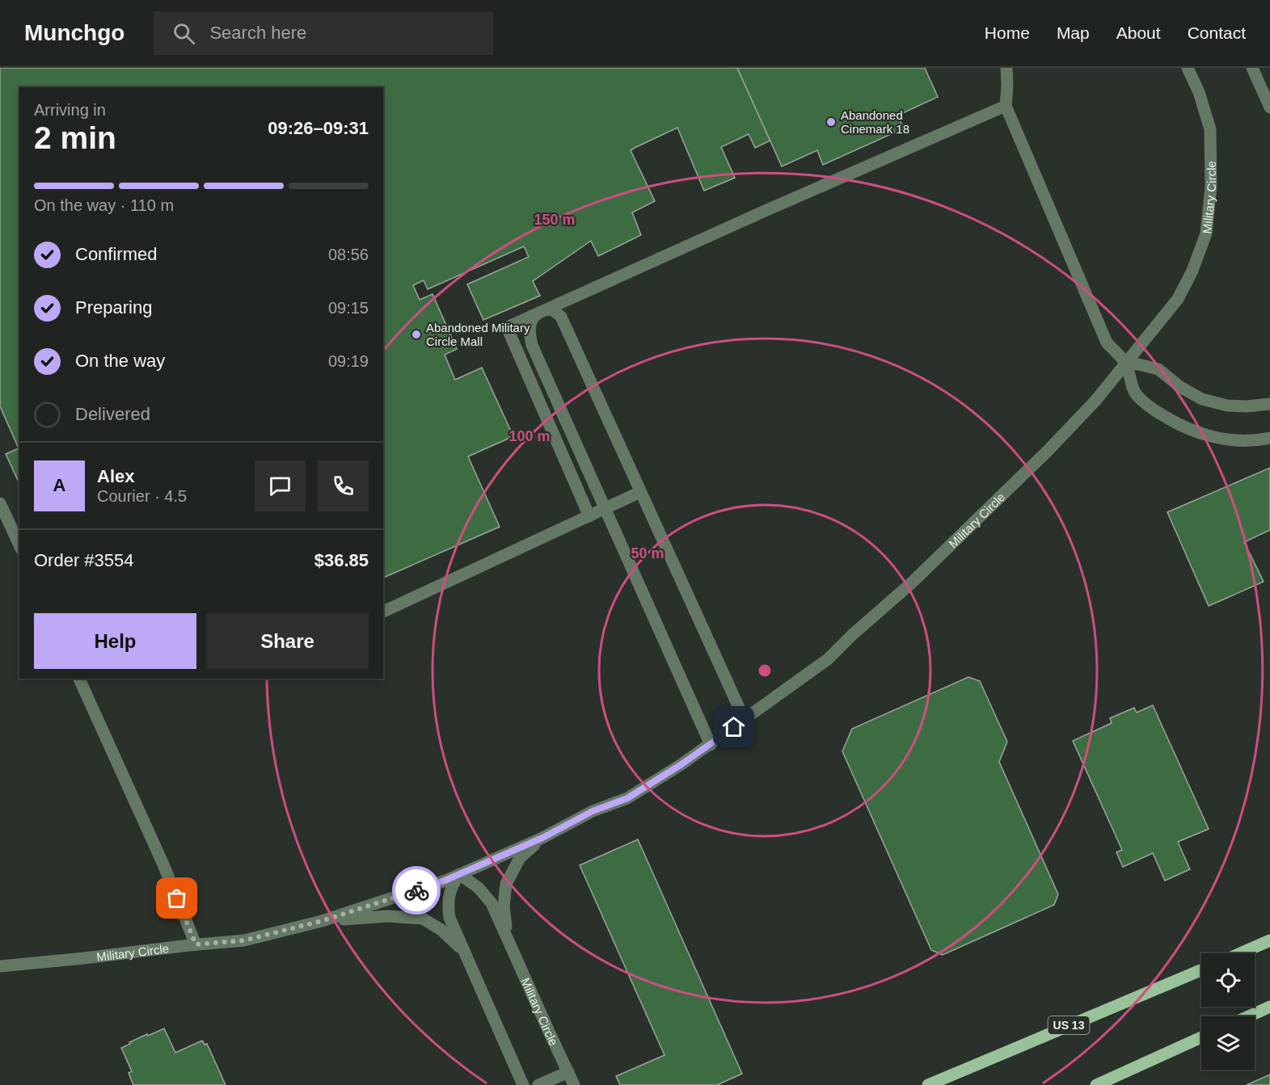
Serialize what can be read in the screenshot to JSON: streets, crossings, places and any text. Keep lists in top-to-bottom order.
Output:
{
  "streets": {
    "main road": ["US 13"],
    "street": ["Military Circle"]
  },
  "places": ["Abandoned Cinemark 18", "Abandoned Military Circle Mall"],
  "page": {
    "header": "Munchgo",
    "search": "Search here",
    "nav": [
      "Home",
      "Map",
      "About",
      "Contact"
    ],
    "heading": ["2 min", "Arriving in", "09:26–09:31"],
    "panel": [
      "Alex",
      "Courier · 4.5",
      "Order #3554",
      "$36.85"
    ],
    "bar": "On the way · 110 m",
    "list": [
      ["Confirmed", "08:56"],
      ["Preparing", "09:15"],
      ["On the way", "09:19"],
      "Delivered"
    ],
    "round": "A",
    "buttons": ["Help", "Share"]
  },
  "rings": ["150 m", "100 m", "50 m"]
}
